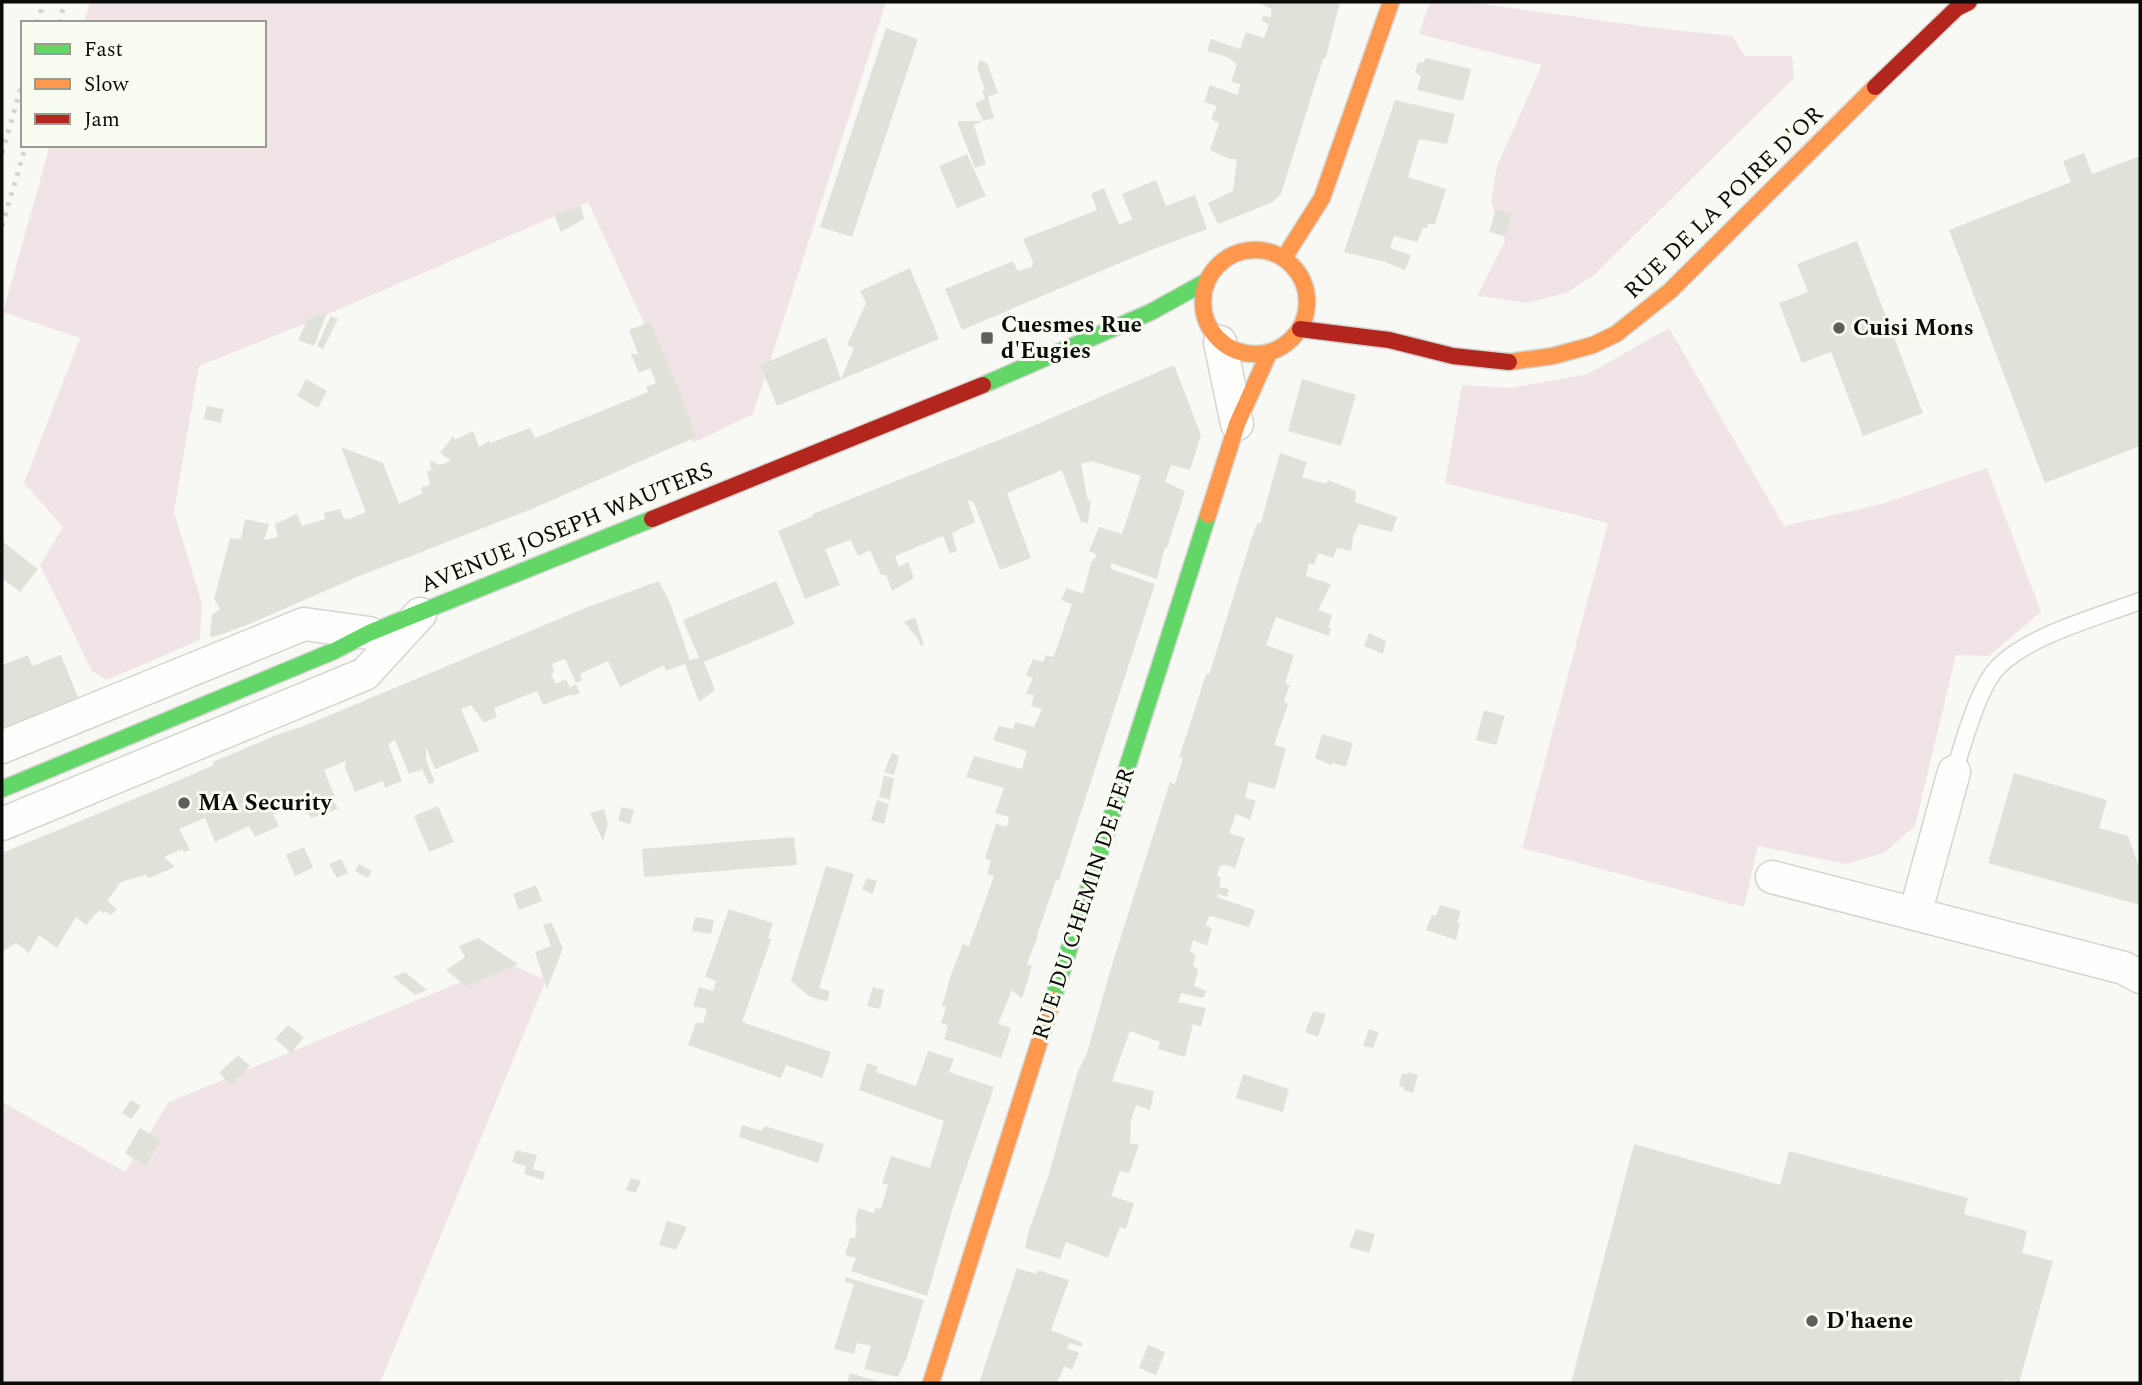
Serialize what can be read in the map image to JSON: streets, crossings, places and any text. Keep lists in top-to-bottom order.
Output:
{
  "streets": {
    "main road": ["RUE DE LA POIRE D'OR", "AVENUE JOSEPH WAUTERS", "RUE DU CHEMIN DE FER"]
  },
  "crossings": [
    ["AVENUE JOSEPH WAUTERS", "RUE DU CHEMIN DE FER"]
  ],
  "places": {
    "other": ["Cuisi Mons", "MA Security", "D'haene"],
    "transit": ["Cuesmes Rue d'Eugies"]
  },
  "legend": ["Fast", "Slow", "Jam"]
}
